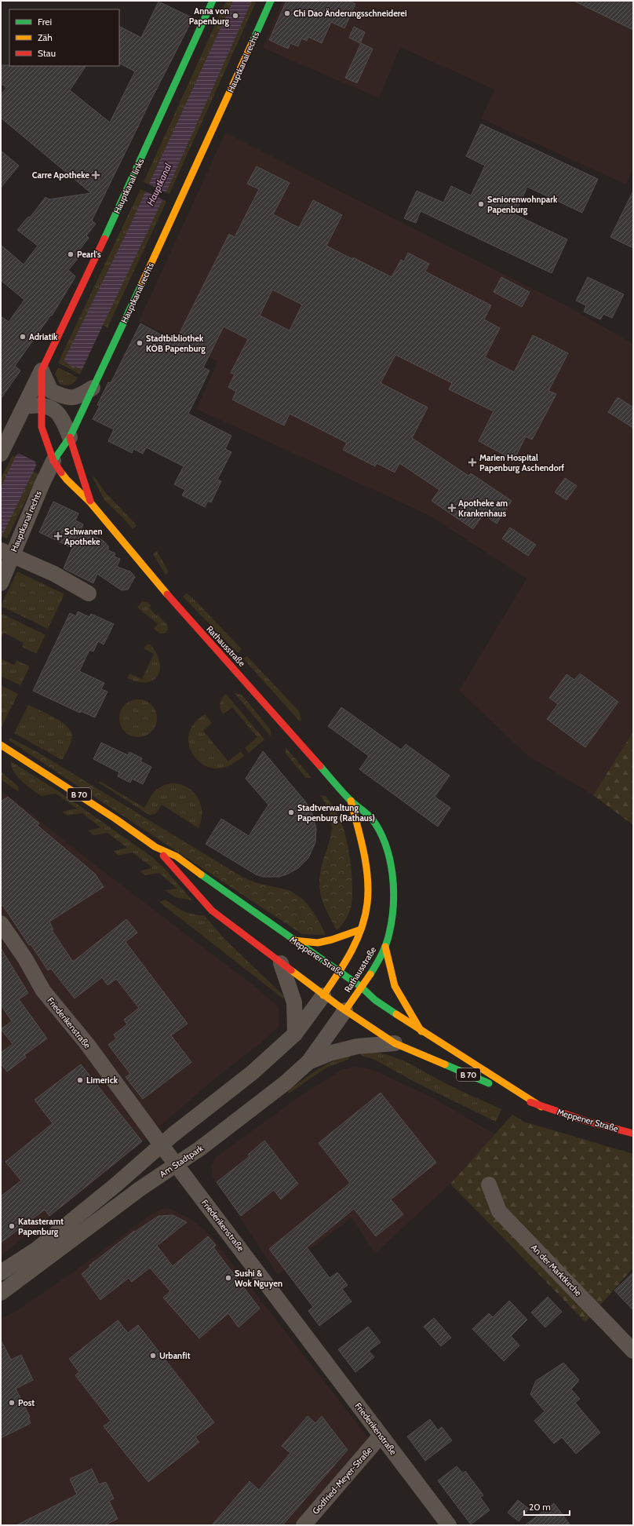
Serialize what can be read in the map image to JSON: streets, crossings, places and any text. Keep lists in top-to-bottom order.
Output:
{
  "streets": {
    "street": [
      "Hauptkanal rechts",
      "Hauptkanal links",
      "Rathausstraße",
      "B 70",
      "Meppener Straße",
      "Friederikenstraße",
      "Am Stadtpark",
      "An der Marktkirche",
      "Godfried-Meyer-Straße"
    ]
  },
  "crossings": [
    ["Hauptkanal rechts", "Hauptkanal links"],
    ["Hauptkanal rechts", "Rathausstraße"],
    ["Hauptkanal links", "Rathausstraße"],
    ["Rathausstraße", "B 70"],
    ["Rathausstraße", "Meppener Straße"],
    ["Rathausstraße", "Am Stadtpark"],
    ["B 70", "Meppener Straße"],
    ["Meppener Straße", "Am Stadtpark"],
    ["Friederikenstraße", "Am Stadtpark"],
    ["Friederikenstraße", "Godfried-Meyer-Straße"]
  ],
  "water": ["Hauptkanal"],
  "places": {
    "other": [
      "Chi Dao Änderungsschneiderei",
      "Anna von Papenburg",
      "Seniorenwohnpark Papenburg",
      "Pearl's",
      "Adriatik",
      "Stadtbibliothek KÖB Papenburg",
      "Stadtverwaltung Papenburg (Rathaus)",
      "Limerick",
      "Katasteramt Papenburg",
      "Sushi & Wok Nguyen",
      "Urbanfit",
      "Post"
    ],
    "health": [
      "Carre Apotheke",
      "Marien Hospital Papenburg Aschendorf",
      "Apotheke am Krankenhaus",
      "Schwanen Apotheke"
    ]
  },
  "legend": ["Frei", "Zäh", "Stau"],
  "scale_bar": "20 m"
}
